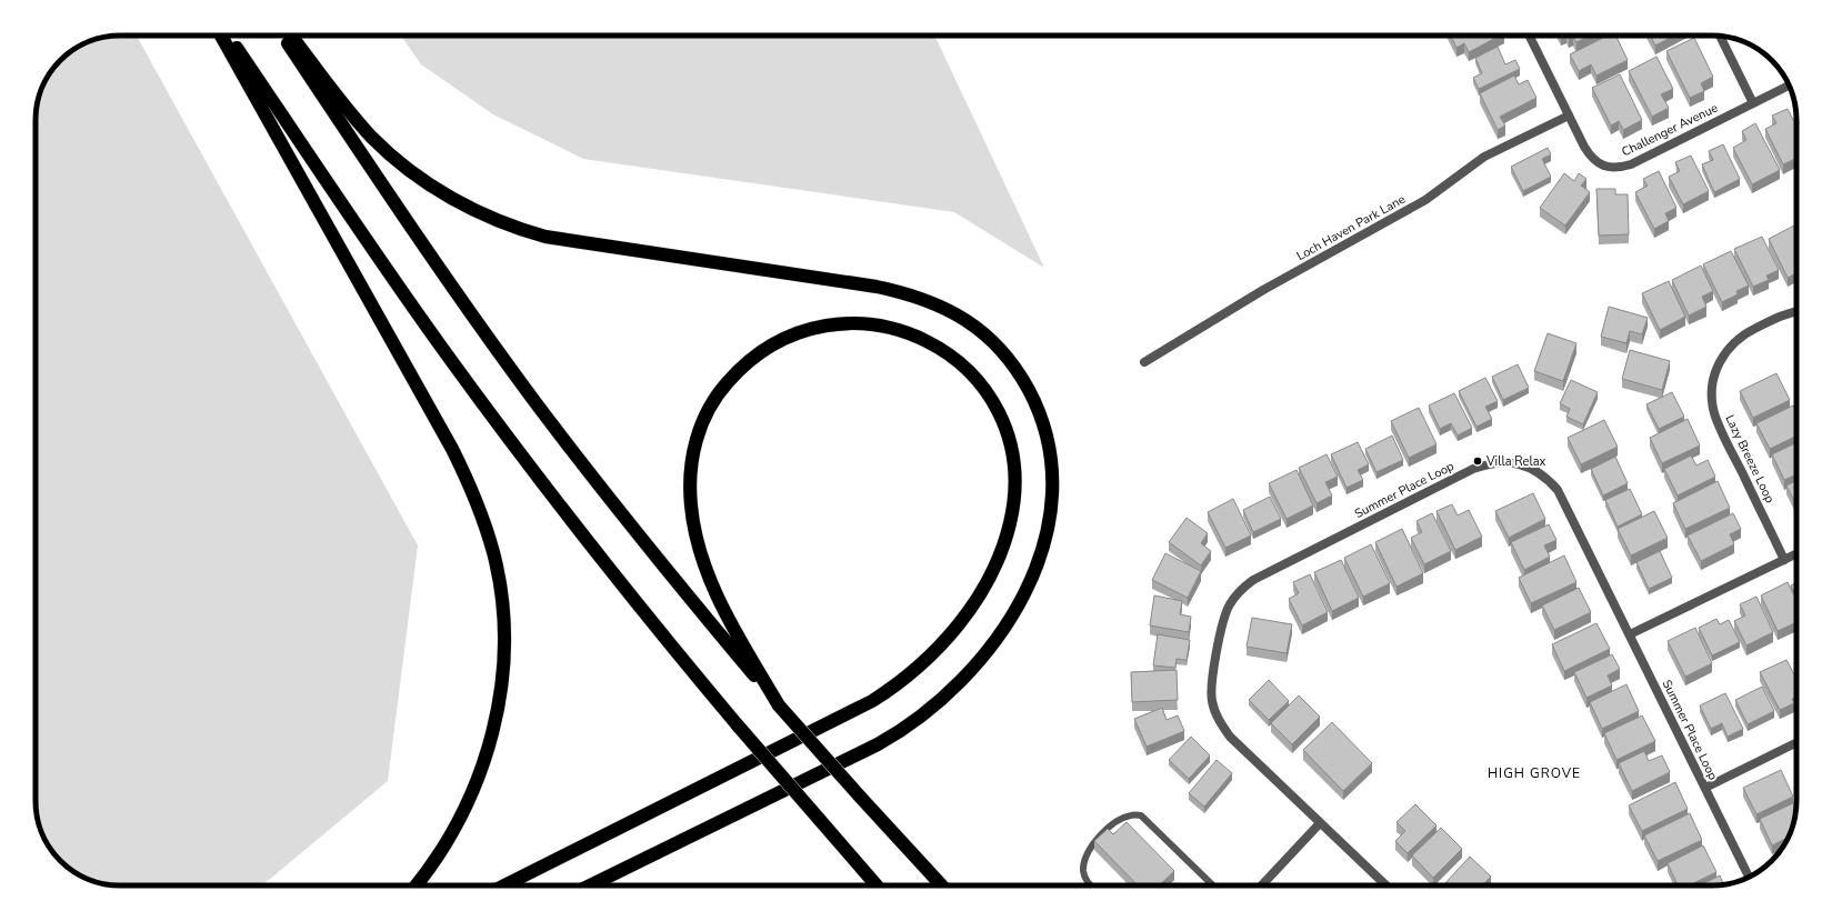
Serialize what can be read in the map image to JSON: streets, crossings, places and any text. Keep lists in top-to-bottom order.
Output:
{
  "streets": {
    "street": [
      "Challenger Avenue",
      "Loch Haven Park Lane",
      "Lazy Breeze Loop",
      "Summer Place Loop"
    ]
  },
  "crossings": [
    ["Challenger Avenue", "Loch Haven Park Lane"]
  ],
  "districts": ["HIGH GROVE"],
  "places": ["Villa Relax"]
}
